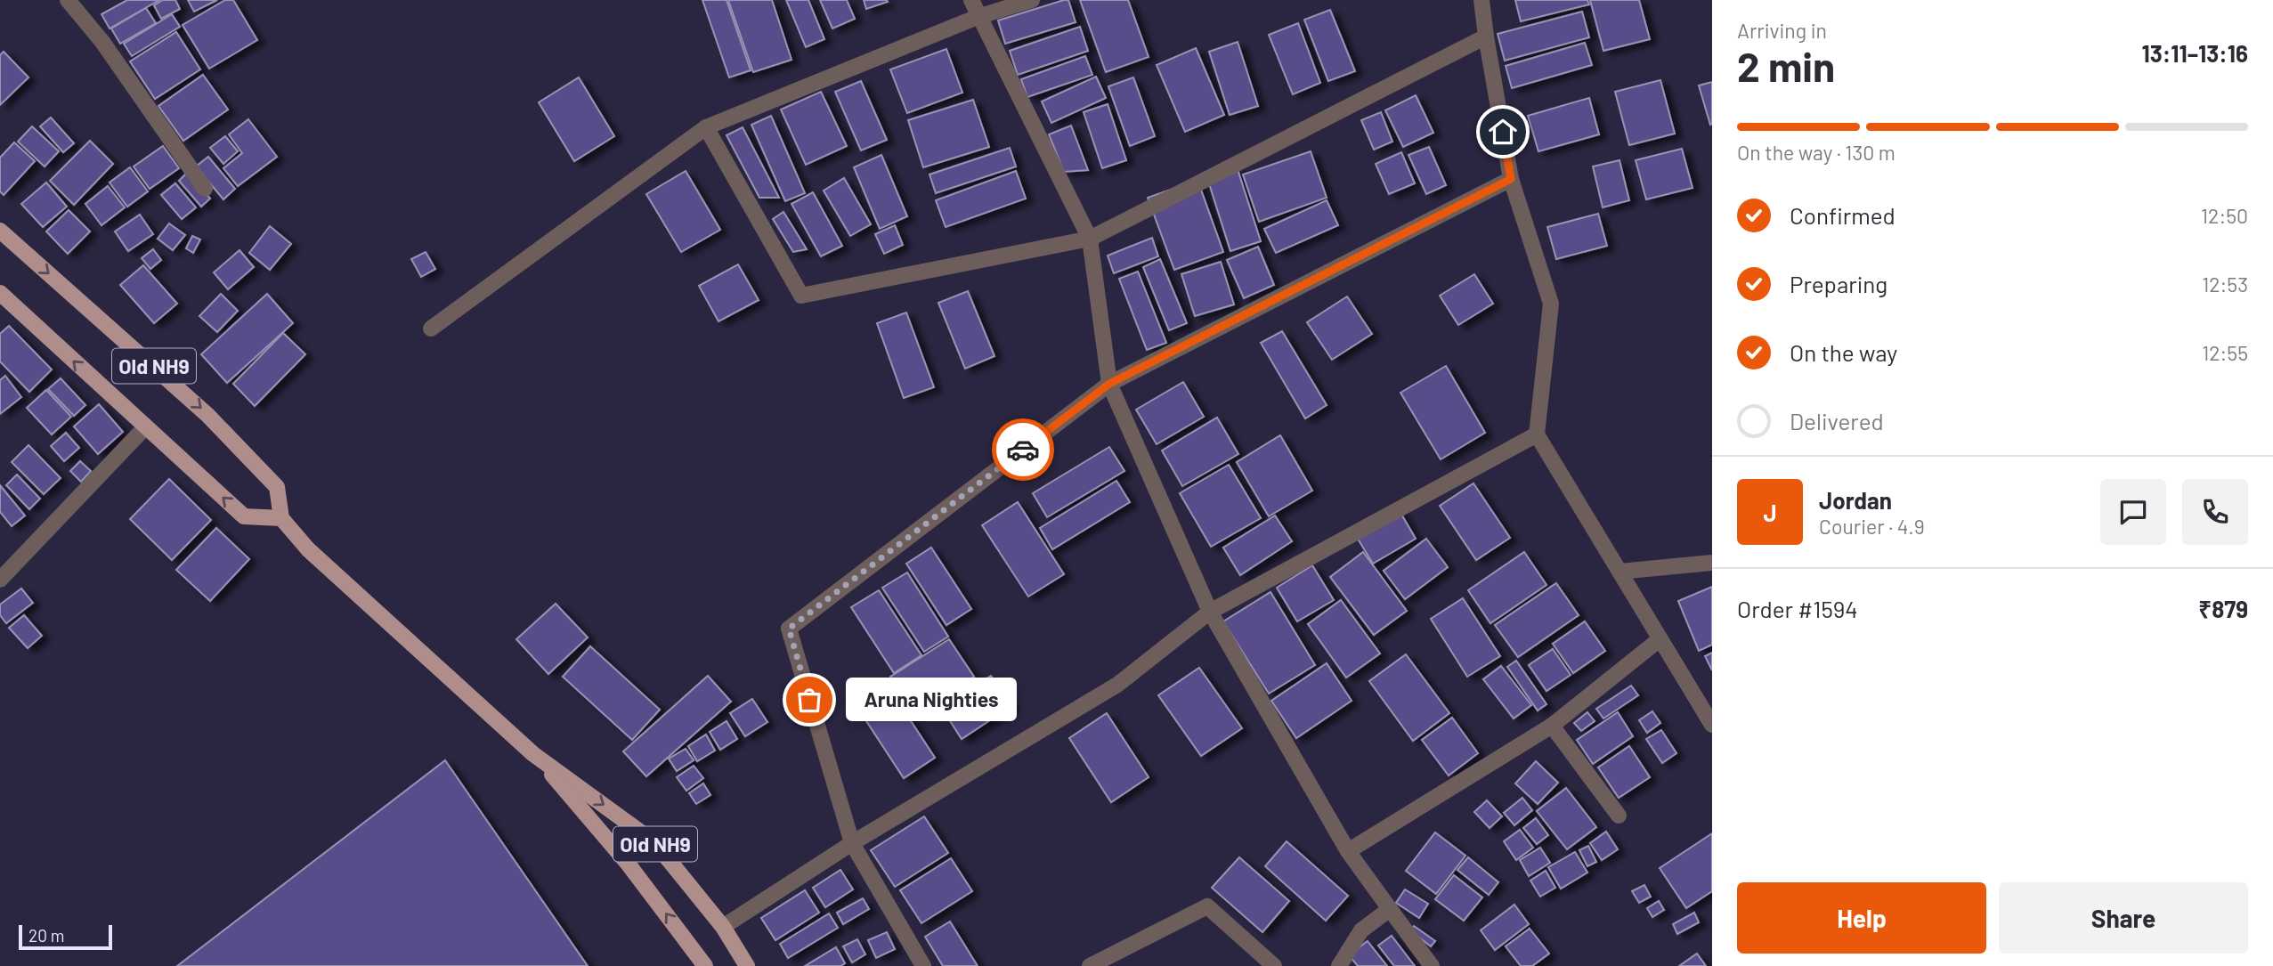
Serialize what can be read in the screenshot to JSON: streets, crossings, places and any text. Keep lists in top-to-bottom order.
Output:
{
  "streets": {
    "main road": ["Old NH9"]
  },
  "places": ["Aruna Nighties"],
  "scale_bar": "20 m",
  "page": {
    "heading": ["2 min", "Arriving in", "13:11–13:16"],
    "panel": [
      "Jordan",
      "Courier · 4.9",
      "Order #1594",
      "₹879"
    ],
    "bar": "On the way · 130 m",
    "list": [
      ["Confirmed", "12:50"],
      ["Preparing", "12:53"],
      ["On the way", "12:55"],
      "Delivered"
    ],
    "round": "J",
    "bubble": "Aruna Nighties",
    "buttons": ["Help", "Share"],
    "scale": "20 m"
  }
}
